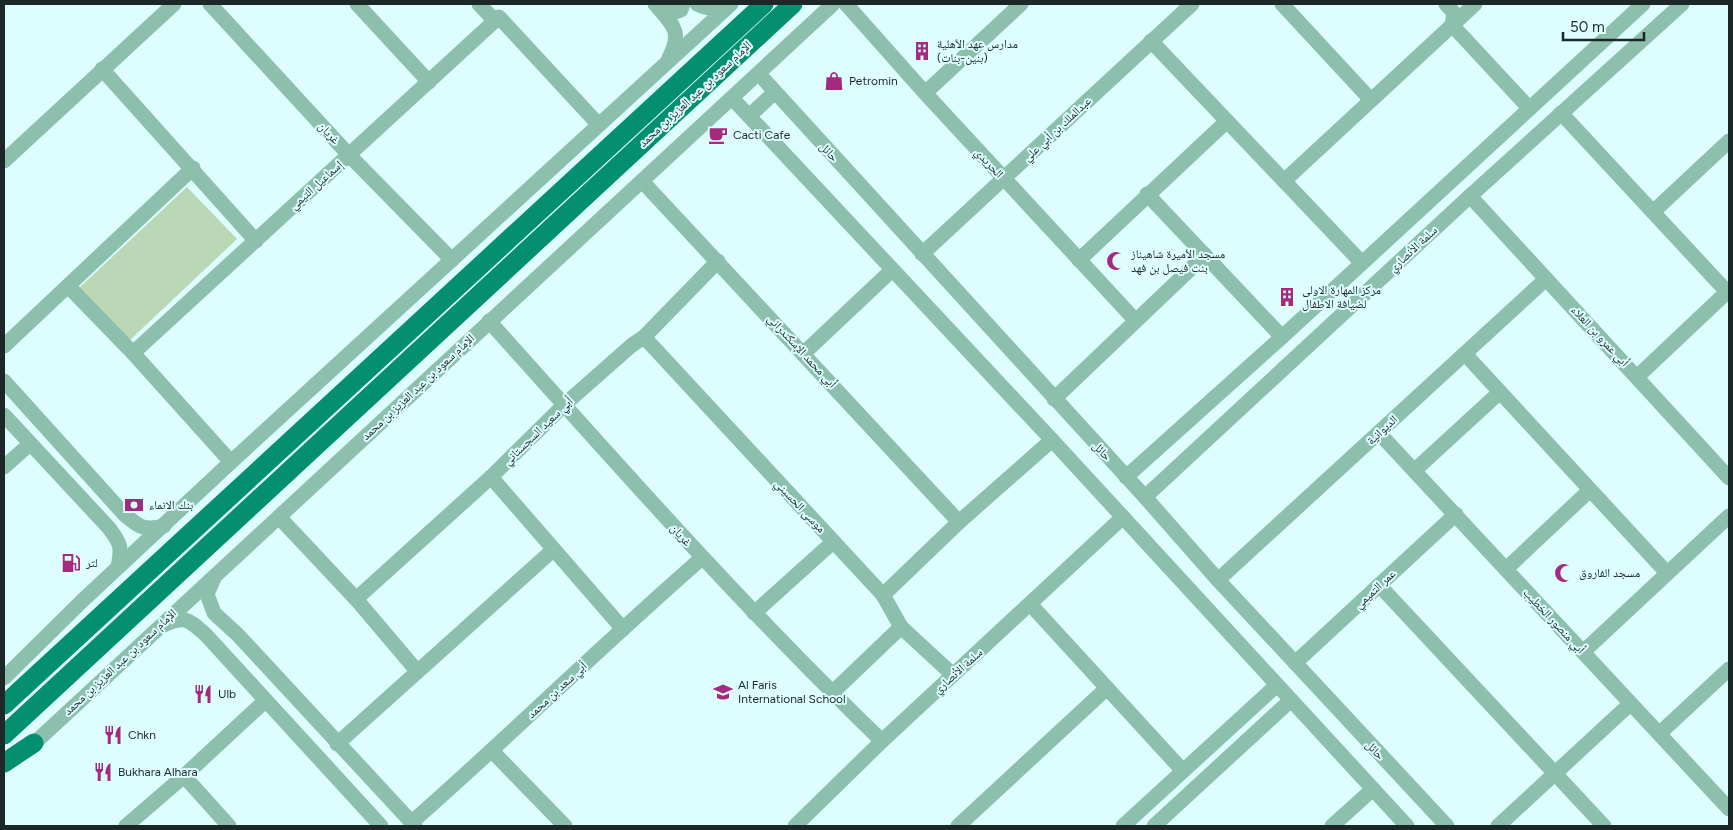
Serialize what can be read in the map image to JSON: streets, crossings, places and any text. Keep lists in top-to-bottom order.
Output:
{
  "streets": {
    "main road": ["الإمام سعود بن عبد العزيز بن محمد"],
    "street": [
      "عبدالملك بن أبي علي",
      "غريان",
      "حائل",
      "الحريدي",
      "إسماعيل التيمي",
      "سلمة الأنصاري",
      "أبي عمرو بن العلاء",
      "أبي محمد الإسكندراني",
      "الديوانية",
      "أبي سعيد السجستاني",
      "موسى الحسيني",
      "عمر التميمي",
      "أبي منصور الخطيب",
      "أبي سعد بن محمد"
    ]
  },
  "crossings": [
    ["الإمام سعود بن عبد العزيز بن محمد", "غريان"],
    ["الإمام سعود بن عبد العزيز بن محمد", "حائل"],
    ["الإمام سعود بن عبد العزيز بن محمد", "أبي محمد الإسكندراني"],
    ["عبدالملك بن أبي علي", "حائل"],
    ["عبدالملك بن أبي علي", "الحريدي"],
    ["غريان", "إسماعيل التيمي"],
    ["غريان", "سلمة الأنصاري"],
    ["غريان", "أبي سعيد السجستاني"],
    ["غريان", "أبي سعد بن محمد"],
    ["حائل", "سلمة الأنصاري"],
    ["حائل", "الديوانية"],
    ["حائل", "عمر التميمي"],
    ["سلمة الأنصاري", "أبي عمرو بن العلاء"],
    ["سلمة الأنصاري", "موسى الحسيني"],
    ["أبي عمرو بن العلاء", "الديوانية"],
    ["أبي محمد الإسكندراني", "أبي سعيد السجستاني"],
    ["الديوانية", "أبي منصور الخطيب"],
    ["أبي سعيد السجستاني", "موسى الحسيني"],
    ["عمر التميمي", "أبي منصور الخطيب"]
  ],
  "places": {
    "building": ["مدارس عهد الأهلية (بنين-بنات)", "مركز المهارة الاولى لضيافة الاطفال"],
    "shop": ["Petromin"],
    "cafe": ["Cacti Cafe"],
    "mosque": ["مسجد الأميرة شاهيناز بنت فيصل بن فهد", "مسجد الفاروق"],
    "bank": ["بنك الانماء"],
    "fuel station": ["لتر"],
    "school or university": ["Al Faris International School"],
    "restaurant": ["Ulb", "Chkn", "Bukhara Alhara"]
  },
  "scale_bar": "50 m"
}
